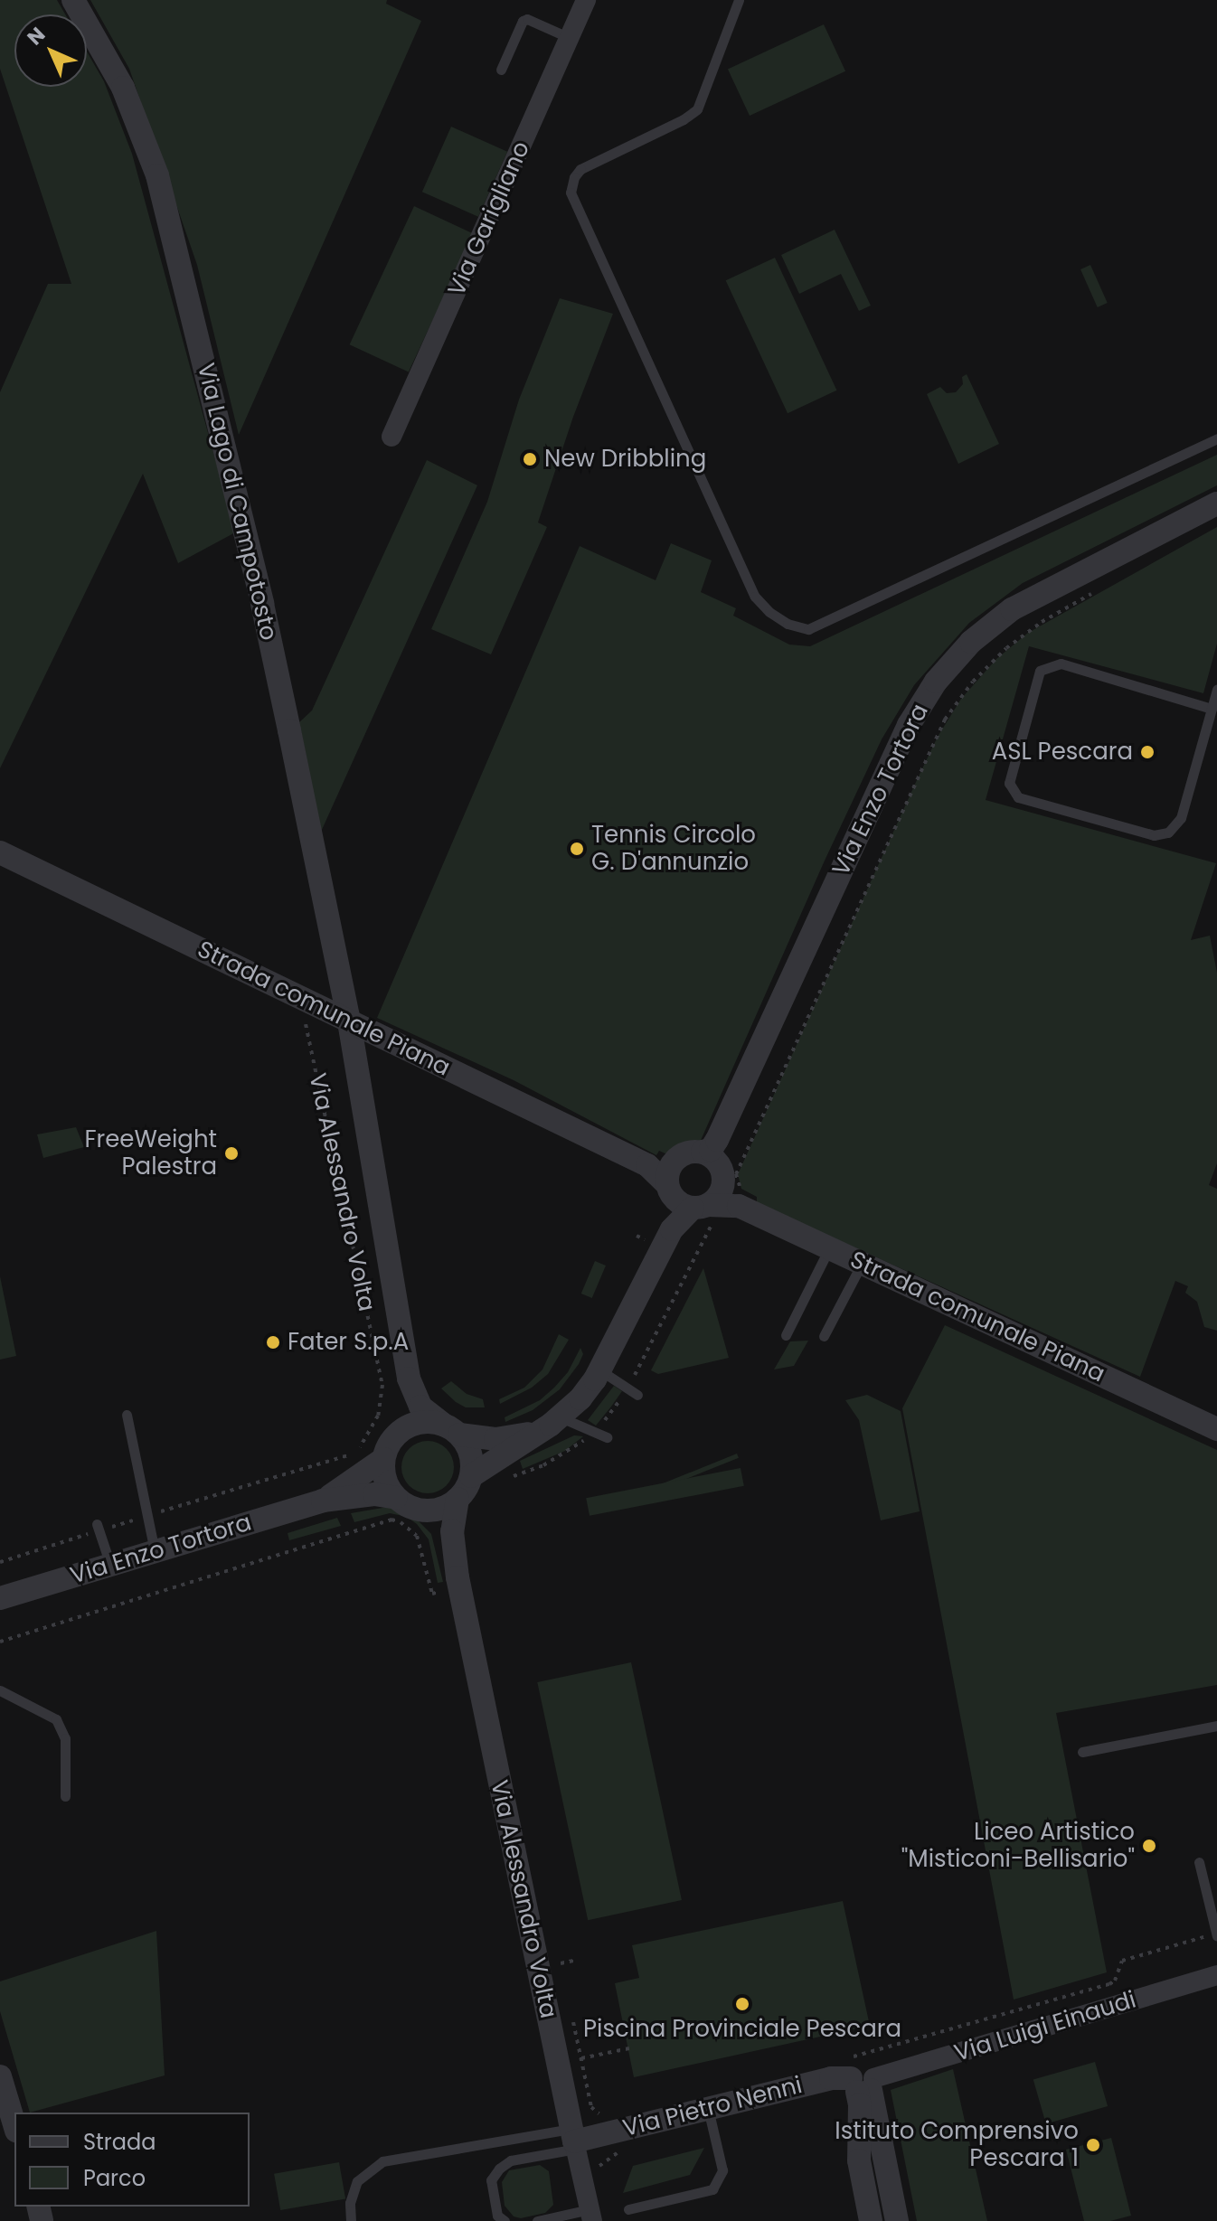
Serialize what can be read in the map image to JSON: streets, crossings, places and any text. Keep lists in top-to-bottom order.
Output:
{
  "streets": {
    "street": [
      "Via Garigliano",
      "Via Lago di Campotosto",
      "Via Enzo Tortora",
      "Strada comunale Piana",
      "Via Alessandro Volta",
      "Via Luigi Einaudi",
      "Via Pietro Nenni"
    ]
  },
  "crossings": [
    ["Via Lago di Campotosto", "Strada comunale Piana"],
    ["Via Lago di Campotosto", "Via Alessandro Volta"],
    ["Via Enzo Tortora", "Via Alessandro Volta"],
    ["Strada comunale Piana", "Via Alessandro Volta"],
    ["Via Alessandro Volta", "Via Pietro Nenni"],
    ["Via Luigi Einaudi", "Via Pietro Nenni"]
  ],
  "places": [
    "New Dribbling",
    "ASL Pescara",
    "Tennis Circolo G. D'annunzio",
    "FreeWeight Palestra",
    "Fater S.p.A",
    "Liceo Artistico \"Misticoni-Bellisario\"",
    "Piscina Provinciale Pescara",
    "Istituto Comprensivo Pescara 1"
  ],
  "legend": ["Strada", "Parco"],
  "north": "top left"
}
